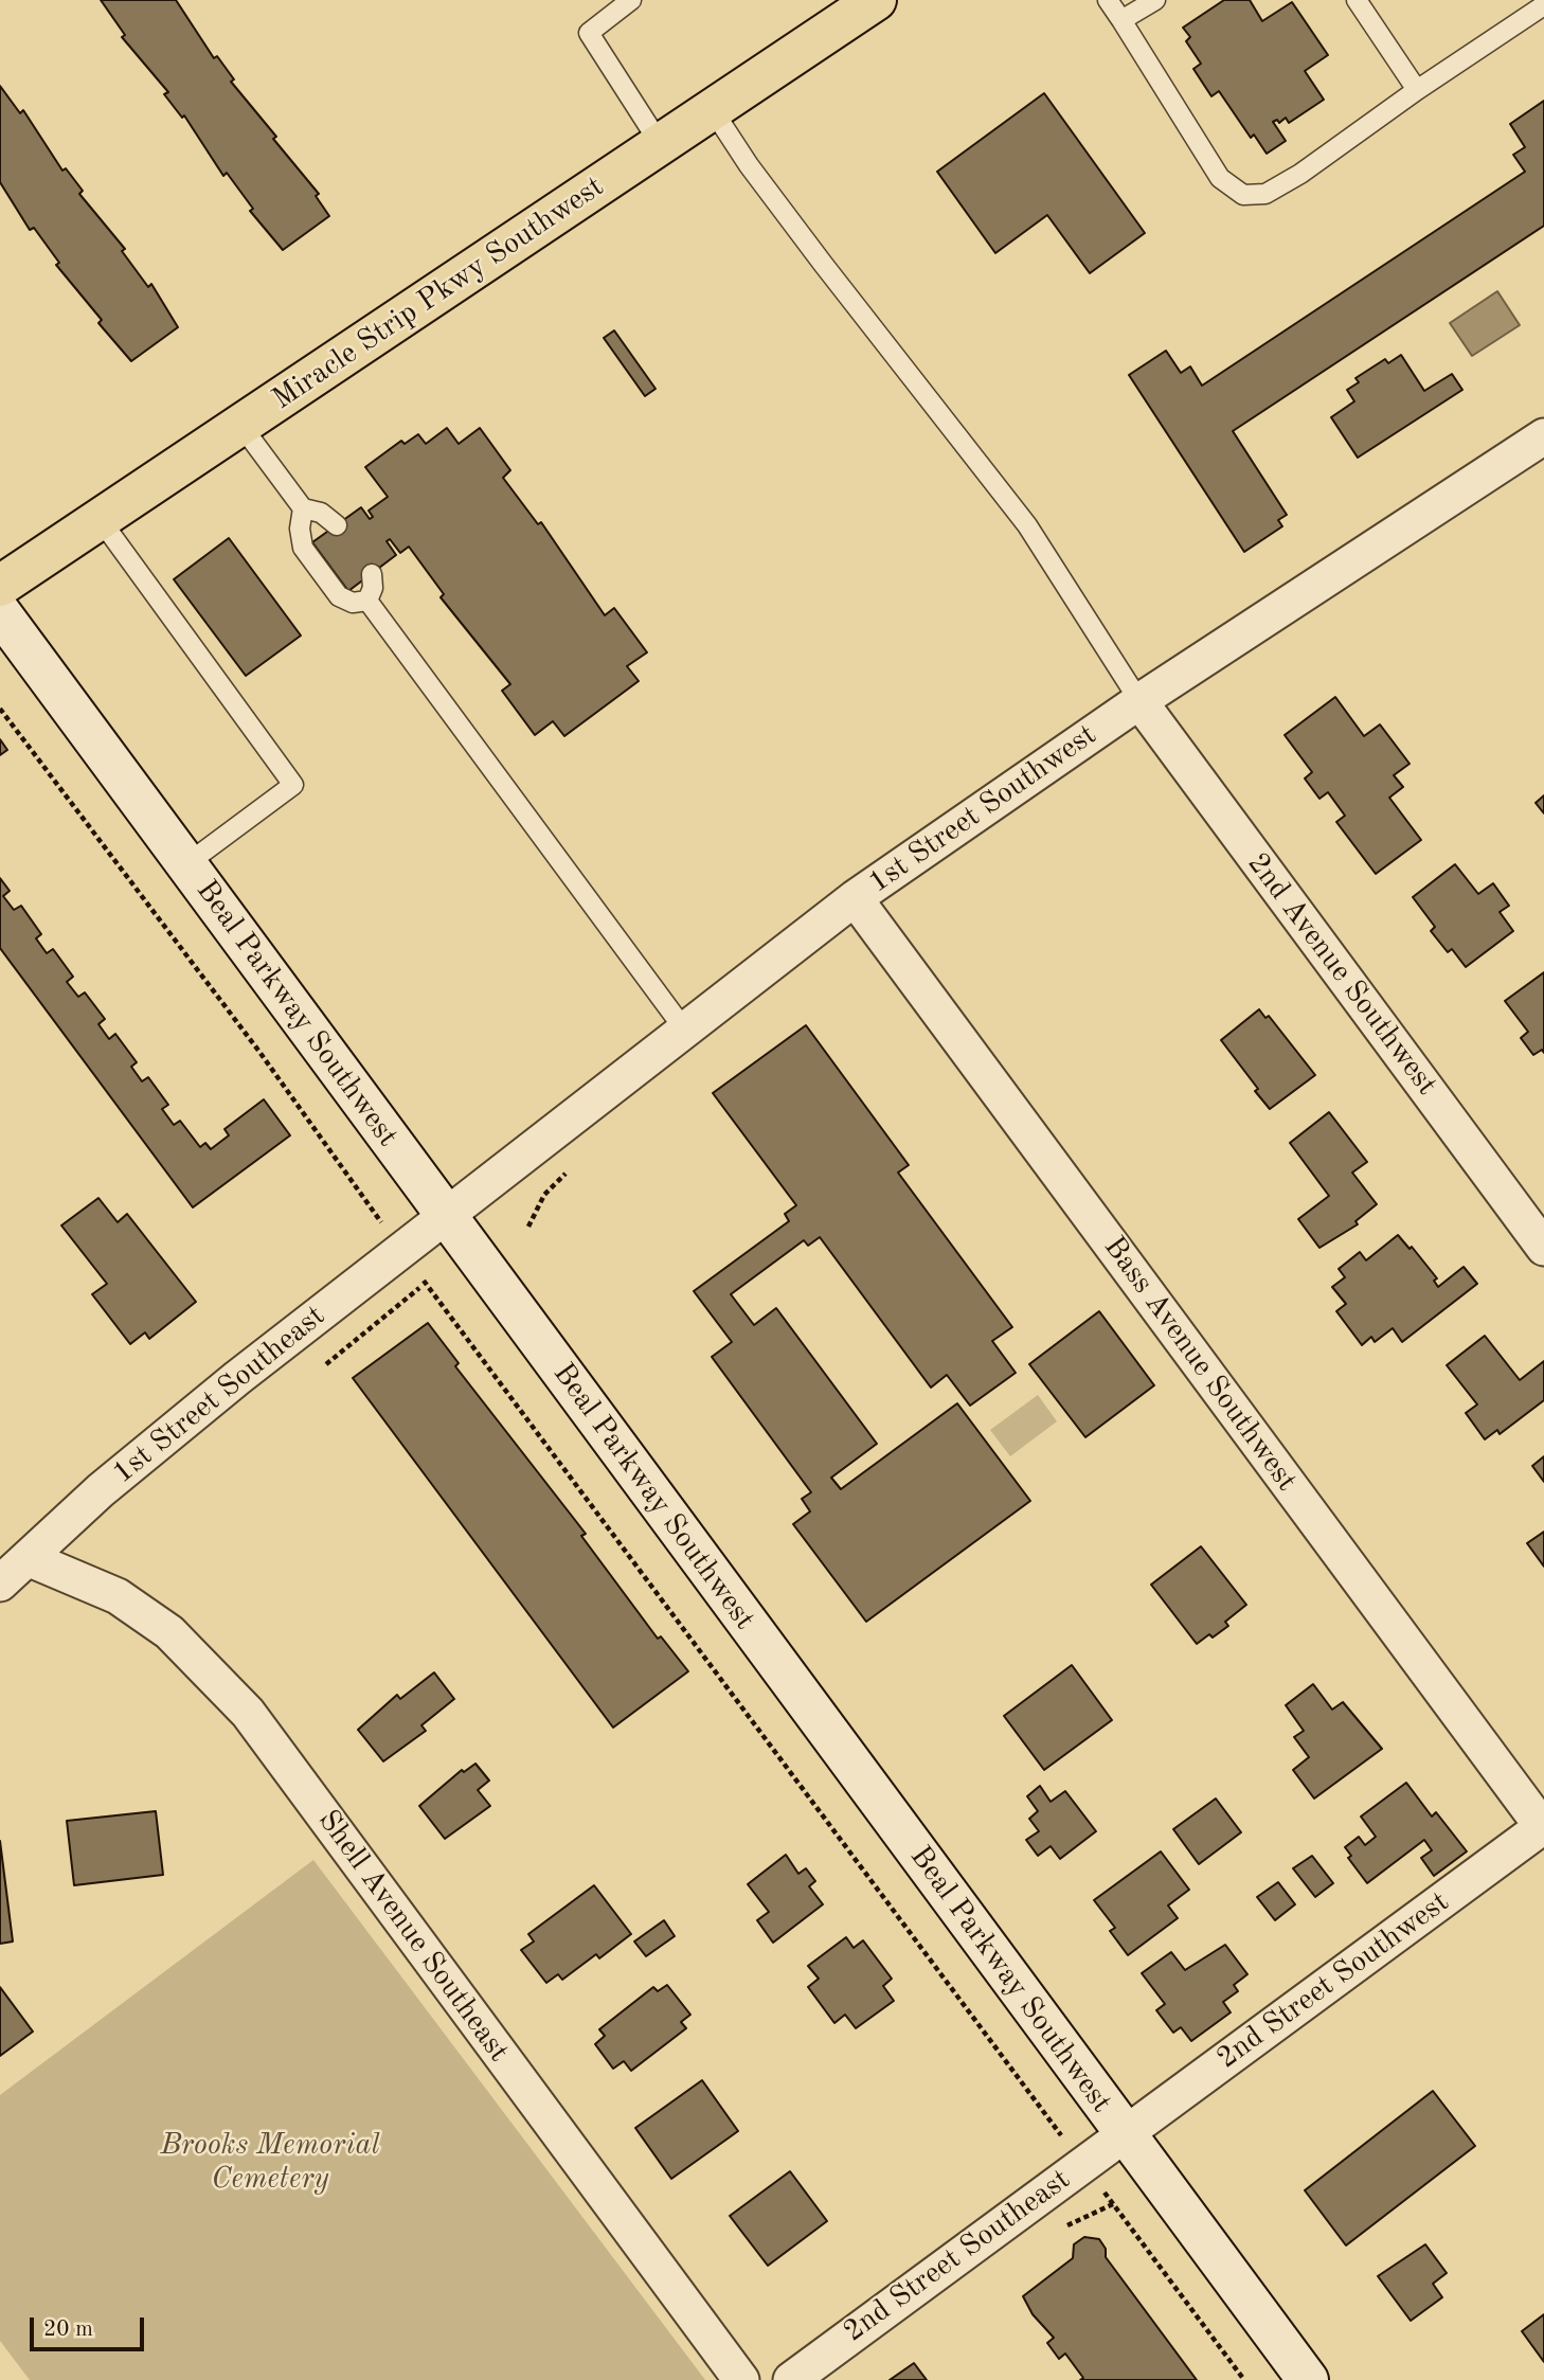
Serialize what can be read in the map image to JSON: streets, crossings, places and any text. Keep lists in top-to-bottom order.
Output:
{
  "streets": {
    "highway": ["Miracle Strip Pkwy Southwest"],
    "main road": ["Beal Parkway Southwest"],
    "street": [
      "1st Street Southwest",
      "2nd Avenue Southwest",
      "Bass Avenue Southwest",
      "1st Street Southeast",
      "Shell Avenue Southeast",
      "2nd Street Southwest",
      "2nd Street Southeast"
    ]
  },
  "crossings": [
    ["1st Street Southwest", "2nd Avenue Southwest"],
    ["1st Street Southwest", "Beal Parkway Southwest"],
    ["1st Street Southwest", "Bass Avenue Southwest"],
    ["1st Street Southwest", "1st Street Southeast"],
    ["Beal Parkway Southwest", "1st Street Southeast"],
    ["Beal Parkway Southwest", "2nd Street Southwest"],
    ["Beal Parkway Southwest", "2nd Street Southeast"],
    ["Bass Avenue Southwest", "2nd Street Southwest"],
    ["1st Street Southeast", "Shell Avenue Southeast"],
    ["2nd Street Southwest", "2nd Street Southeast"]
  ],
  "parks": ["Brooks Memorial Cemetery"],
  "scale_bar": "20 m"
}
